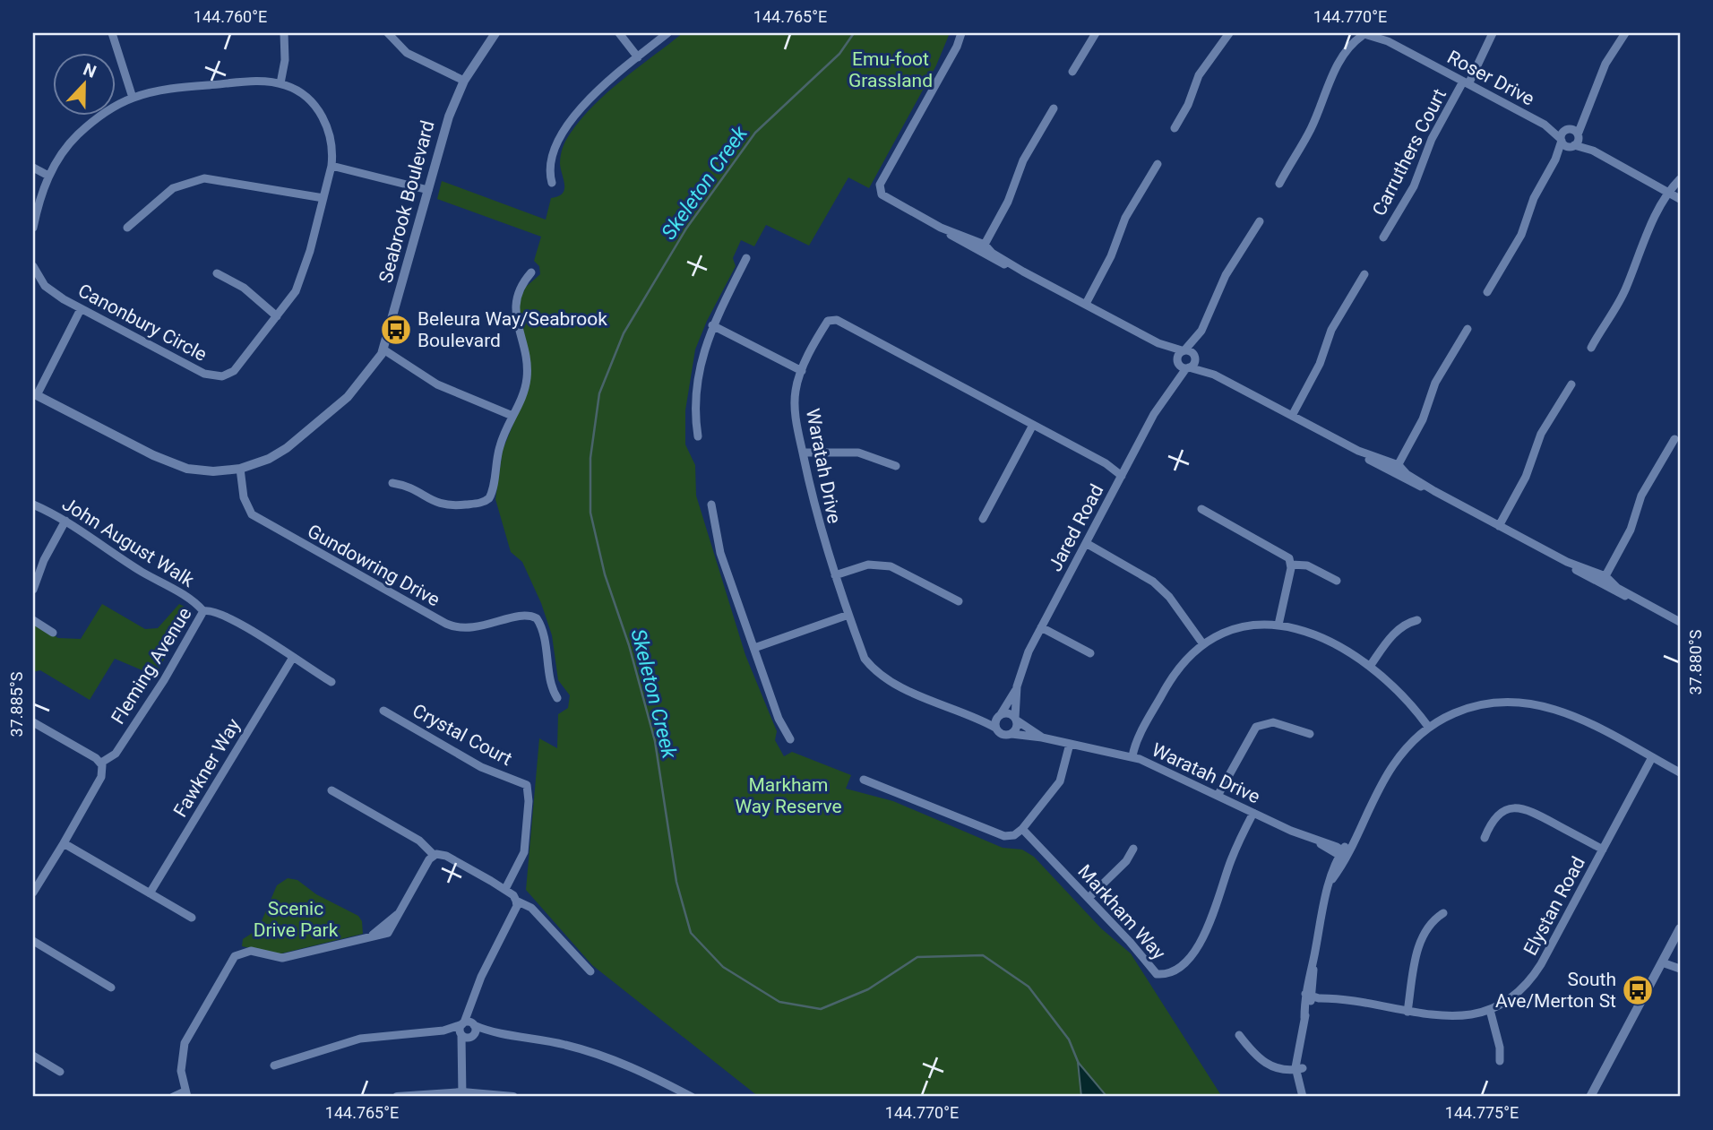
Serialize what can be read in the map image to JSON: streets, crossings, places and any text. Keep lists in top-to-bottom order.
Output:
{
  "streets": {
    "street": [
      "Roser Drive",
      "Carruthers Court",
      "Seabrook Boulevard",
      "Canonbury Circle",
      "Waratah Drive",
      "Jared Road",
      "John August Walk",
      "Gundowring Drive",
      "Fleming Avenue",
      "Crystal Court",
      "Fawkner Way",
      "Elystan Road",
      "Markham Way"
    ]
  },
  "crossings": [
    ["Roser Drive", "Carruthers Court"],
    ["Seabrook Boulevard", "Gundowring Drive"],
    ["Waratah Drive", "Jared Road"],
    ["Waratah Drive", "Markham Way"],
    ["John August Walk", "Fleming Avenue"],
    ["Fleming Avenue", "Fawkner Way"]
  ],
  "water": ["Skeleton Creek"],
  "parks": ["Emu-foot Grassland", "Markham Way Reserve", "Scenic Drive Park"],
  "places": {
    "bus stop": ["Beleura Way/Seabrook Boulevard", "South Ave/Merton St"]
  },
  "north": "top",
  "coordinates": [
    "144.760°E",
    "144.765°E",
    "144.770°E",
    "37.880°S",
    "37.885°S",
    "144.775°E"
  ]
}
